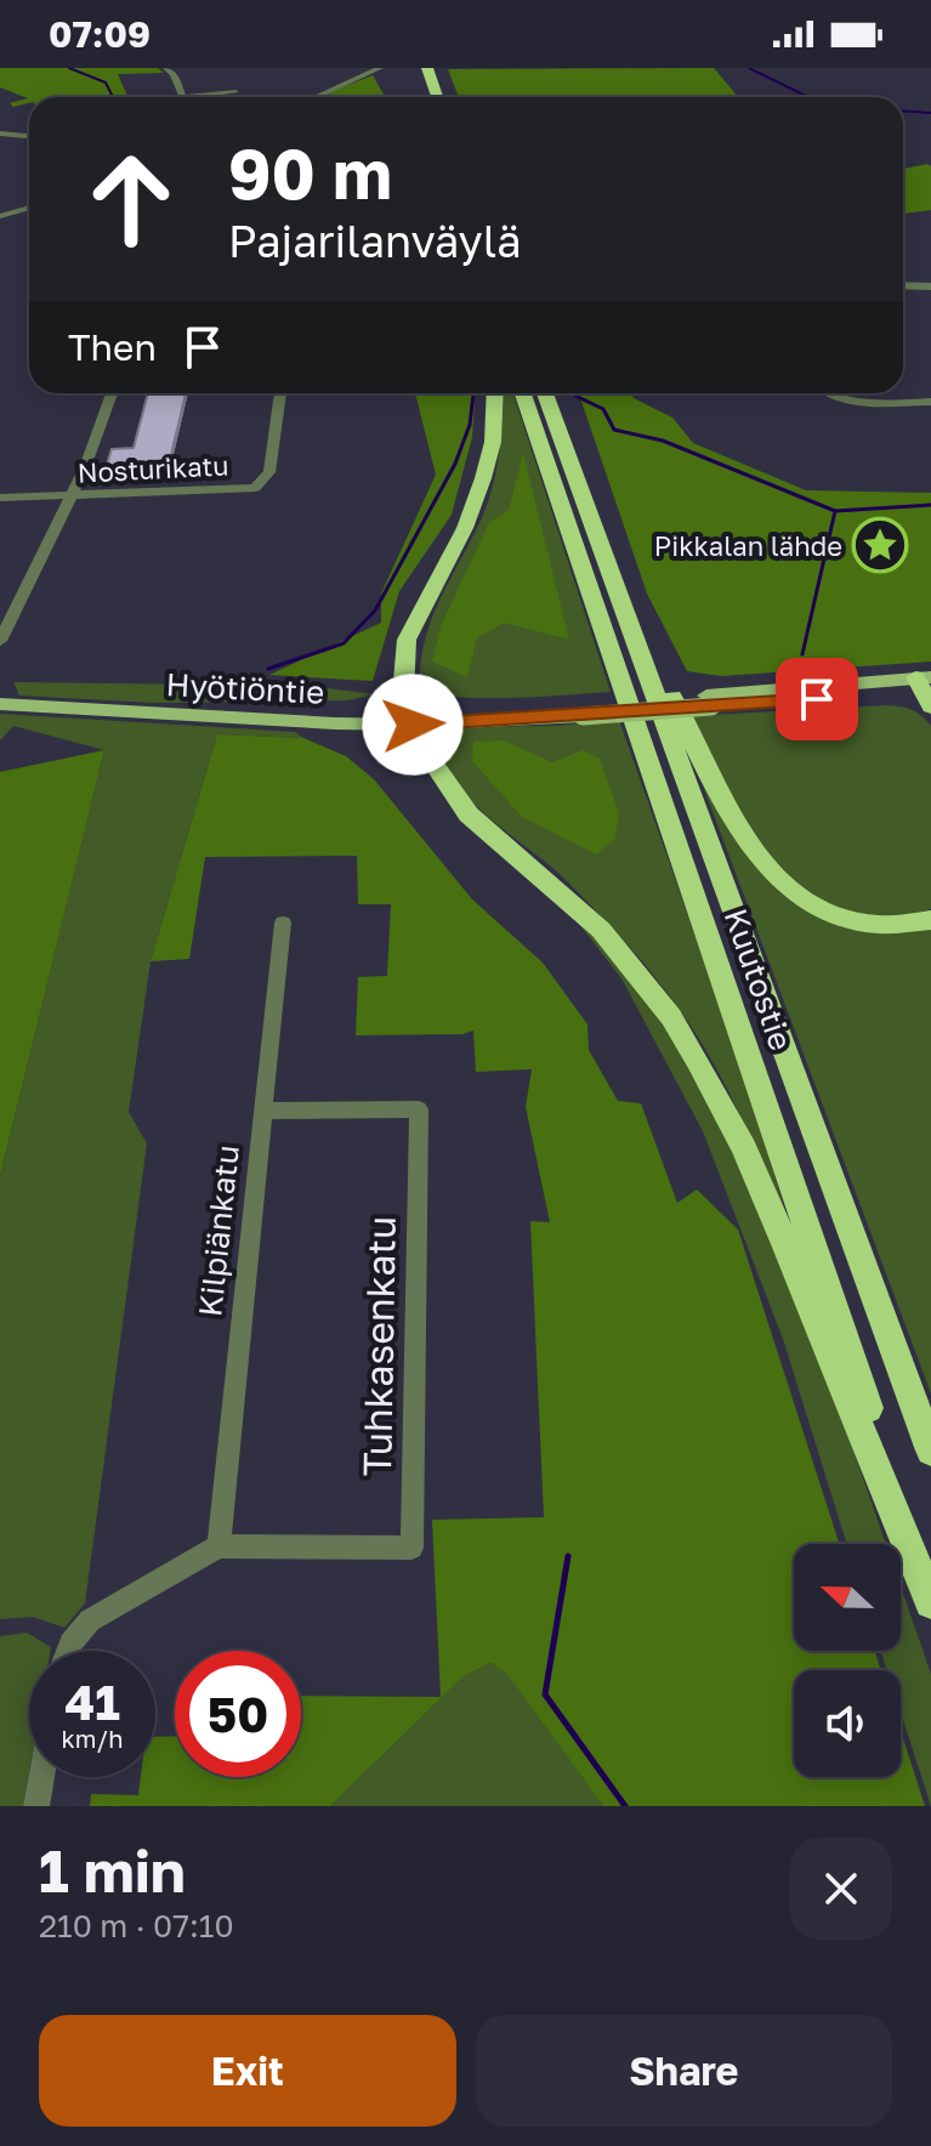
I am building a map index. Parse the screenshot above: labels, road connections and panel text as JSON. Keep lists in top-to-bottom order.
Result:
{
  "streets": {
    "highway": ["Kuutostie"],
    "main road": ["Hyötiöntie"],
    "street": ["Nosturikatu", "Kilpiänkatu", "Tuhkasenkatu"]
  },
  "crossings": [
    ["Kilpiänkatu", "Tuhkasenkatu"]
  ],
  "places": {
    "place": ["Pikkalan lähde"]
  },
  "north": "left",
  "page": {
    "status": "07:09",
    "turn": ["90 m", "Pajarilanväylä"],
    "then": "Then",
    "speed": "41 km/h",
    "limit": "50",
    "heading": ["1 min", "210 m · 07:10"],
    "buttons": ["Exit", "Share"]
  }
}
